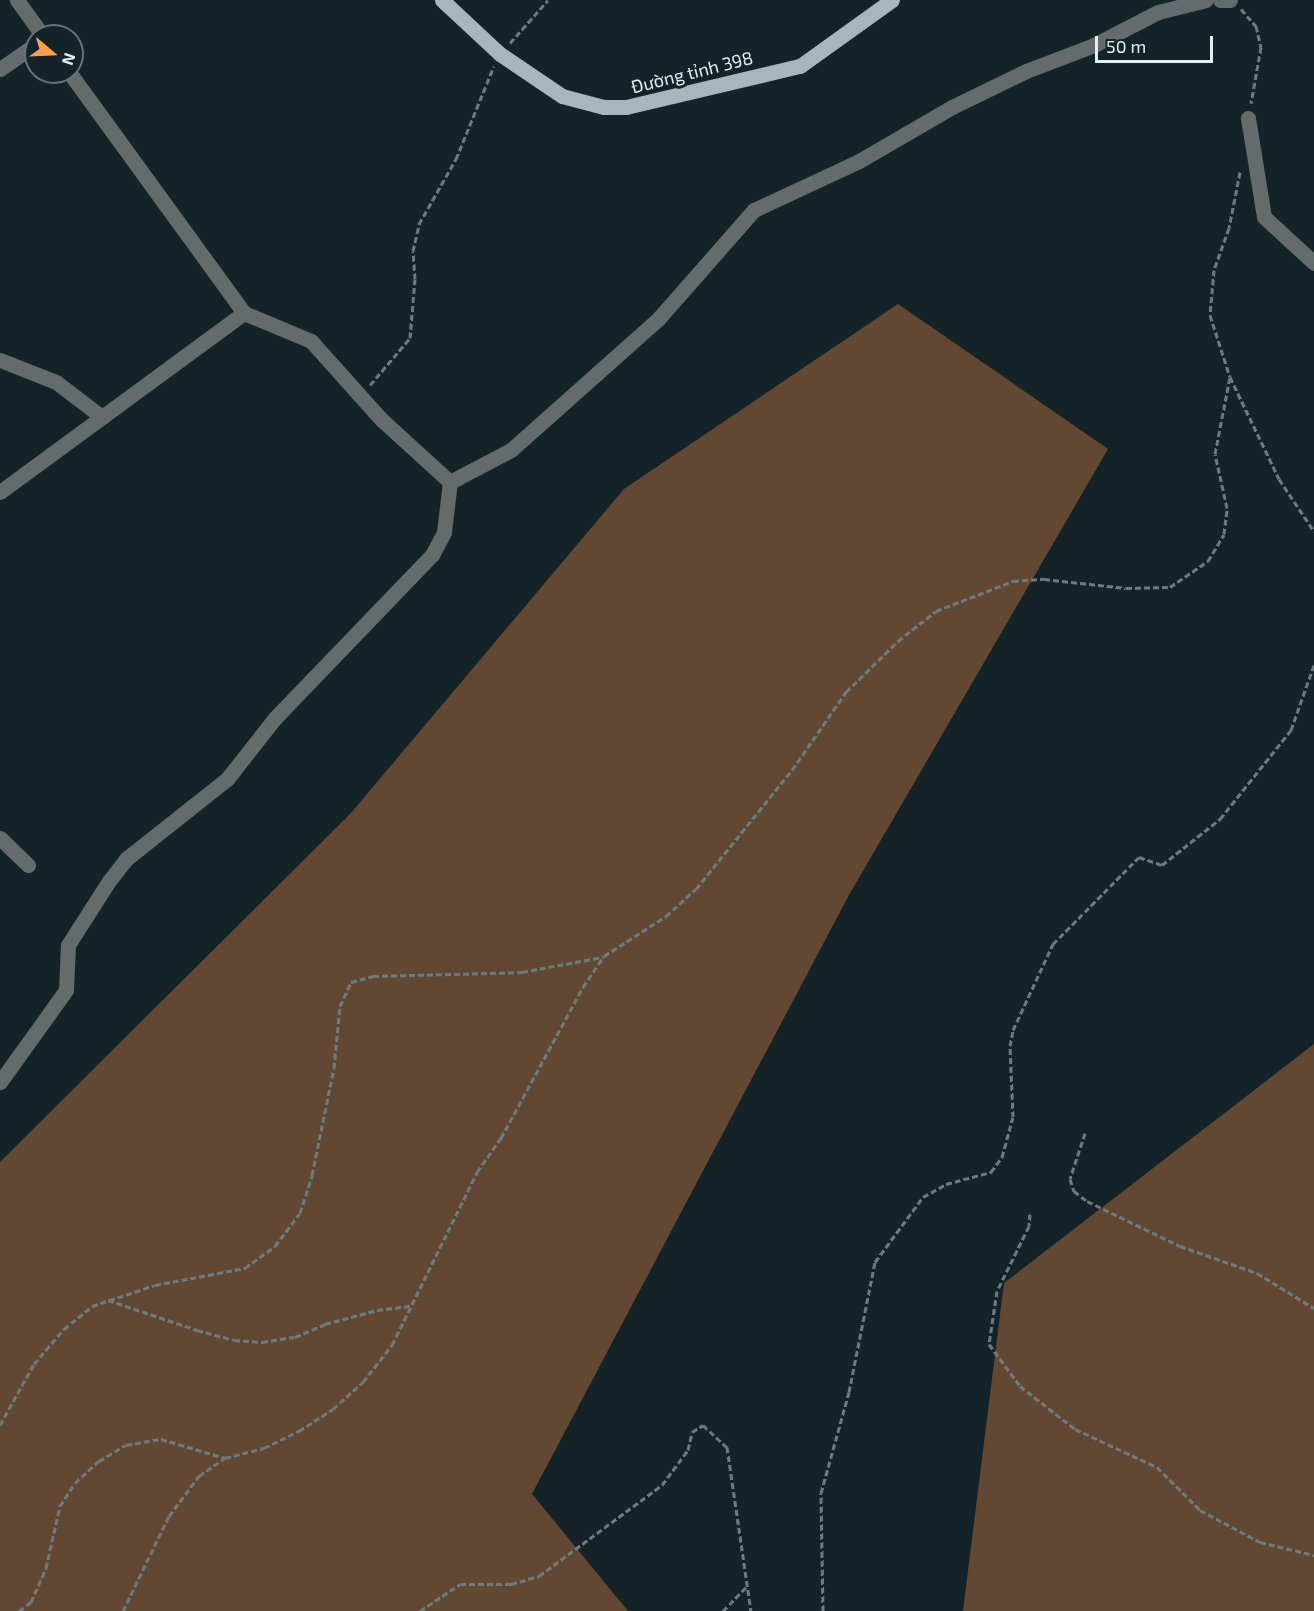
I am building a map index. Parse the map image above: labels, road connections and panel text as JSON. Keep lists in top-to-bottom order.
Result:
{
  "streets": {
    "main road": ["Đường tỉnh 398"]
  },
  "scale_bar": "50 m",
  "north": "right"
}
